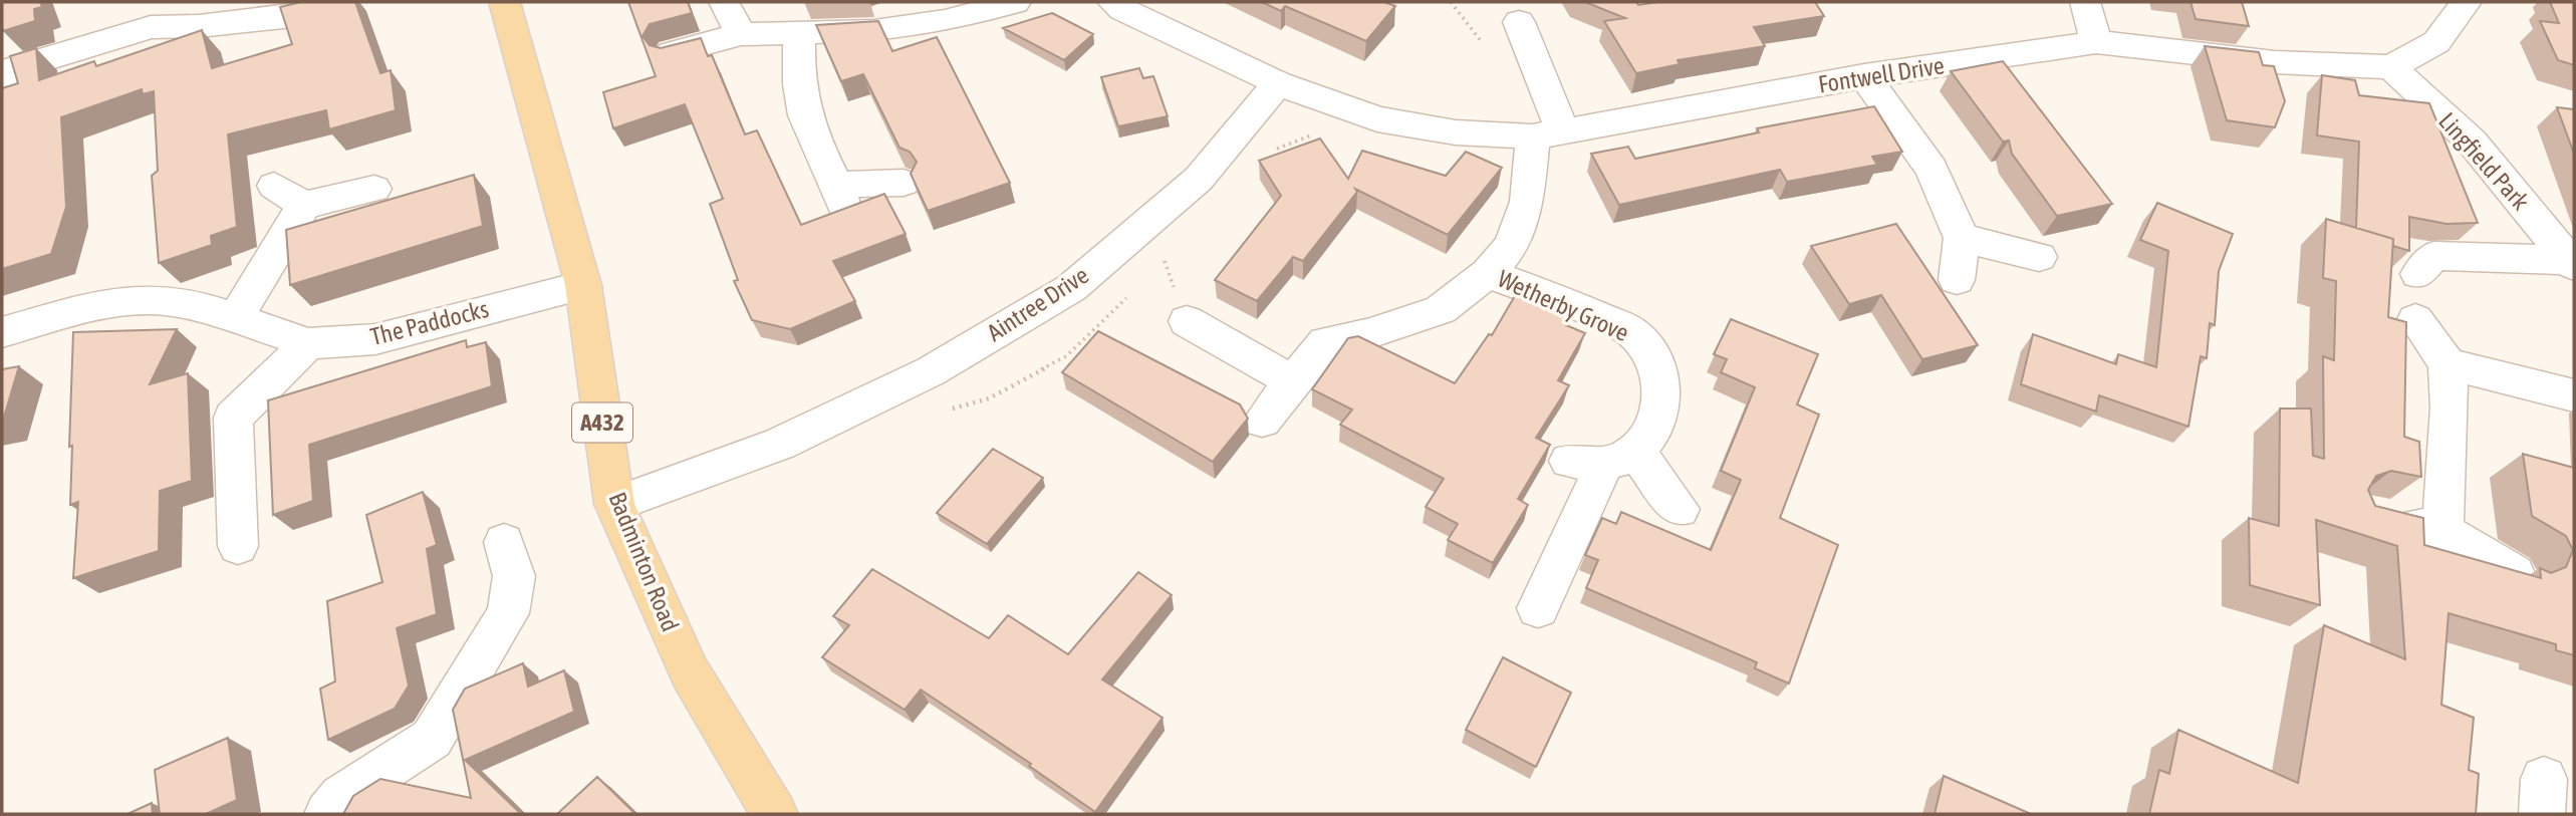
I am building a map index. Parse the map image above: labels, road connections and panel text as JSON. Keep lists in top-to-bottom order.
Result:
{
  "streets": {
    "main road": ["A432", "Badminton Road"],
    "street": [
      "Fontwell Drive",
      "Lingfield Park",
      "Aintree Drive",
      "Wetherby Grove",
      "The Paddocks"
    ]
  },
  "crossings": [
    ["Fontwell Drive", "Lingfield Park"],
    ["Fontwell Drive", "Aintree Drive"],
    ["Aintree Drive", "Badminton Road"],
    ["The Paddocks", "Badminton Road"]
  ]
}
